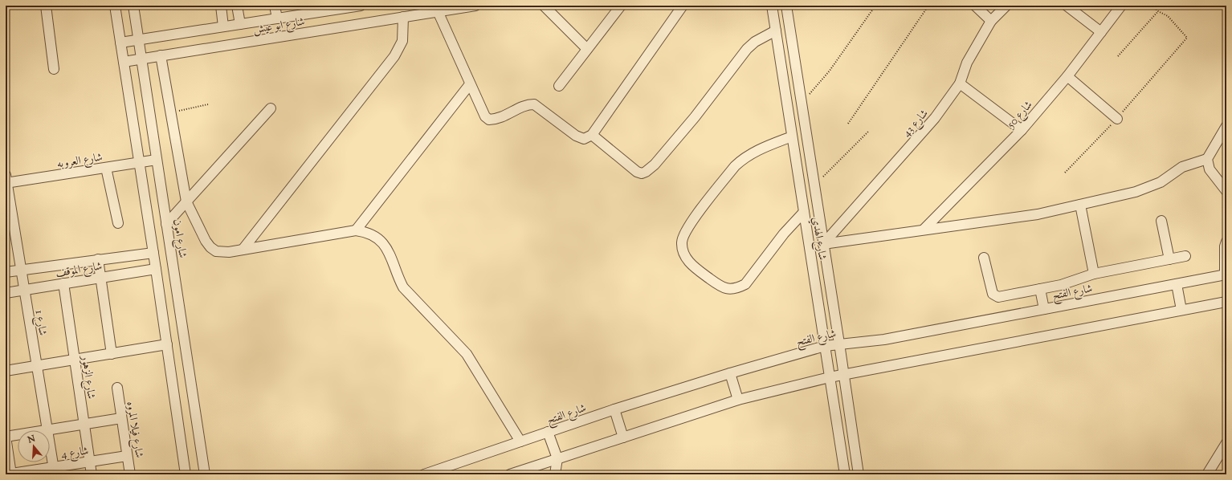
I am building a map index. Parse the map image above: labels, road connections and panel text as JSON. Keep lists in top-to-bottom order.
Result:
{
  "streets": {
    "street": [
      "شارع ابو عيش",
      "شارع 50",
      "شارع 43",
      "شارع العروبه",
      "شارع امون",
      "شارع الهدي",
      "شارع الموقف",
      "شارع الفتح",
      "شارع 1",
      "شارع الزهور",
      "شارع فيلا المروه",
      "شارع 4"
    ]
  },
  "crossings": [
    ["شارع ابو عيش", "شارع امون"],
    ["شارع 43", "شارع الهدي"],
    ["شارع العروبه", "شارع امون"],
    ["شارع العروبه", "شارع 1"],
    ["شارع الهدي", "شارع الفتح"],
    ["شارع الموقف", "شارع 1"],
    ["شارع الموقف", "شارع الزهور"],
    ["شارع 1", "شارع 4"],
    ["شارع الزهور", "شارع 4"],
    ["شارع فيلا المروه", "شارع 4"]
  ],
  "north": "top"
}
